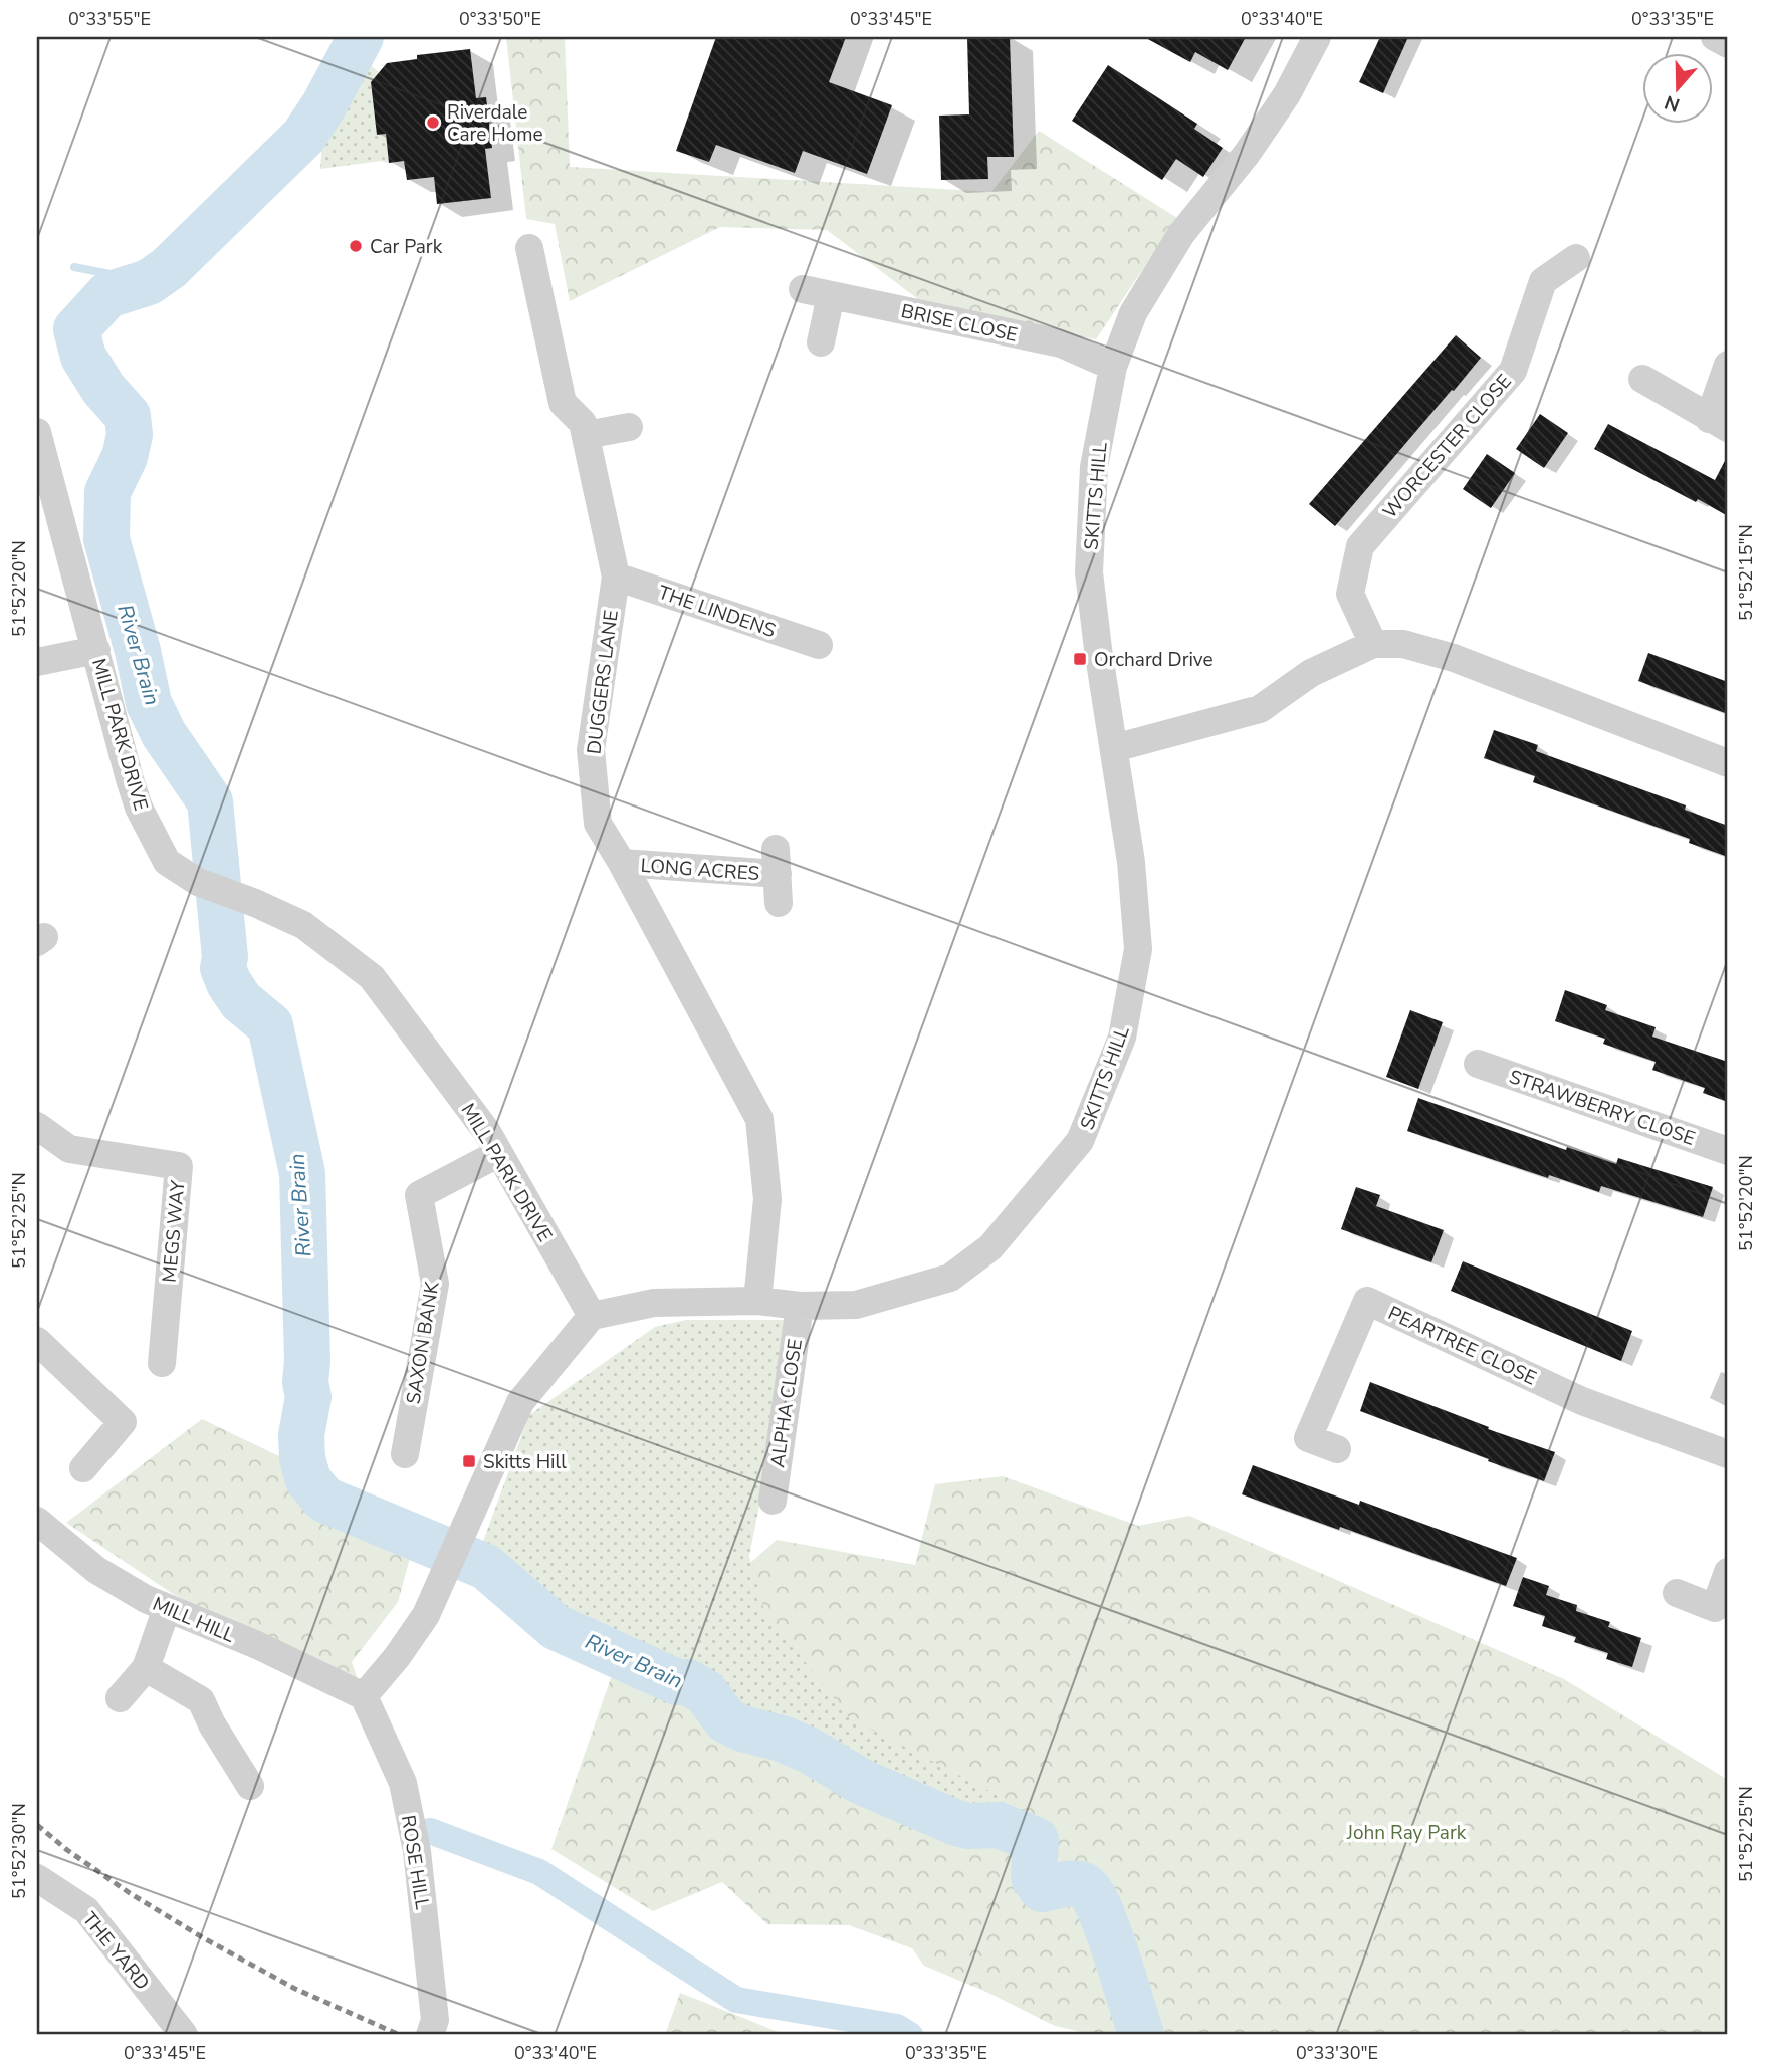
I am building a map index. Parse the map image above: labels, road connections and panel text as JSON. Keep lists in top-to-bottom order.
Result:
{
  "streets": {
    "street": [
      "BRISE CLOSE",
      "WORCESTER CLOSE",
      "SKITTS HILL",
      "THE LINDENS",
      "DUGGERS LANE",
      "MILL PARK DRIVE",
      "LONG ACRES",
      "STRAWBERRY CLOSE",
      "MEGS WAY",
      "SAXON BANK",
      "PEARTREE CLOSE",
      "ALPHA CLOSE",
      "MILL HILL",
      "ROSE HILL",
      "THE YARD"
    ]
  },
  "crossings": [
    ["BRISE CLOSE", "SKITTS HILL"],
    ["SKITTS HILL", "DUGGERS LANE"],
    ["SKITTS HILL", "MILL PARK DRIVE"],
    ["SKITTS HILL", "ALPHA CLOSE"],
    ["THE LINDENS", "DUGGERS LANE"],
    ["DUGGERS LANE", "LONG ACRES"],
    ["MILL PARK DRIVE", "SAXON BANK"],
    ["MILL HILL", "ROSE HILL"]
  ],
  "water": ["River Brain"],
  "parks": ["John Ray Park"],
  "places": {
    "other": ["Riverdale Care Home", "Car Park"],
    "transit": ["Orchard Drive", "Skitts Hill"]
  },
  "north": "bottom",
  "coordinates": [
    "0°33'55\"E",
    "0°33'50\"E",
    "0°33'45\"E",
    "0°33'40\"E",
    "0°33'35\"E",
    "51°52'15\"N",
    "51°52'20\"N",
    "51°52'25\"N",
    "51°52'30\"N",
    "0°33'30\"E"
  ]
}
